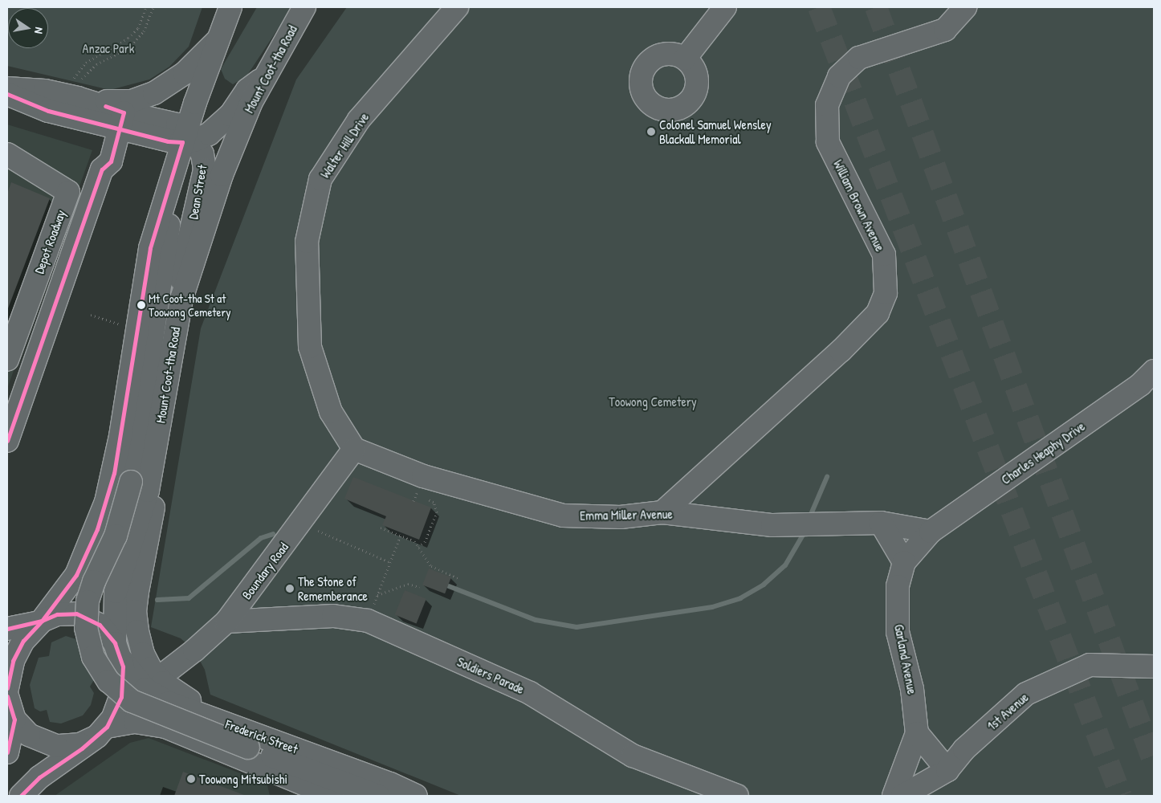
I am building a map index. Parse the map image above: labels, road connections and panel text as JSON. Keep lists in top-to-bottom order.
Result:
{
  "streets": {
    "main road": [
      "Mount Coot-tha Road",
      "Walter Hill Drive",
      "Dean Street",
      "William Brown Avenue",
      "Depot Roadway",
      "Charles Heaphy Drive",
      "Emma Miller Avenue",
      "Boundary Road",
      "Garland Avenue",
      "Soldiers Parade",
      "1st Avenue",
      "Frederick Street"
    ]
  },
  "crossings": [
    ["Mount Coot-tha Road", "Dean Street"],
    ["Mount Coot-tha Road", "Frederick Street"],
    ["Walter Hill Drive", "Emma Miller Avenue"],
    ["Walter Hill Drive", "Boundary Road"],
    ["William Brown Avenue", "Emma Miller Avenue"],
    ["Charles Heaphy Drive", "Emma Miller Avenue"],
    ["Charles Heaphy Drive", "Garland Avenue"],
    ["Emma Miller Avenue", "Boundary Road"],
    ["Boundary Road", "Soldiers Parade"]
  ],
  "parks": ["Anzac Park", "Toowong Cemetery"],
  "places": [
    "Colonel Samuel Wensley Blackall Memorial",
    "Mt Coot-tha St at Toowong Cemetery",
    "The Stone of Rememberance",
    "Toowong Mitsubishi"
  ],
  "north": "right"
}
